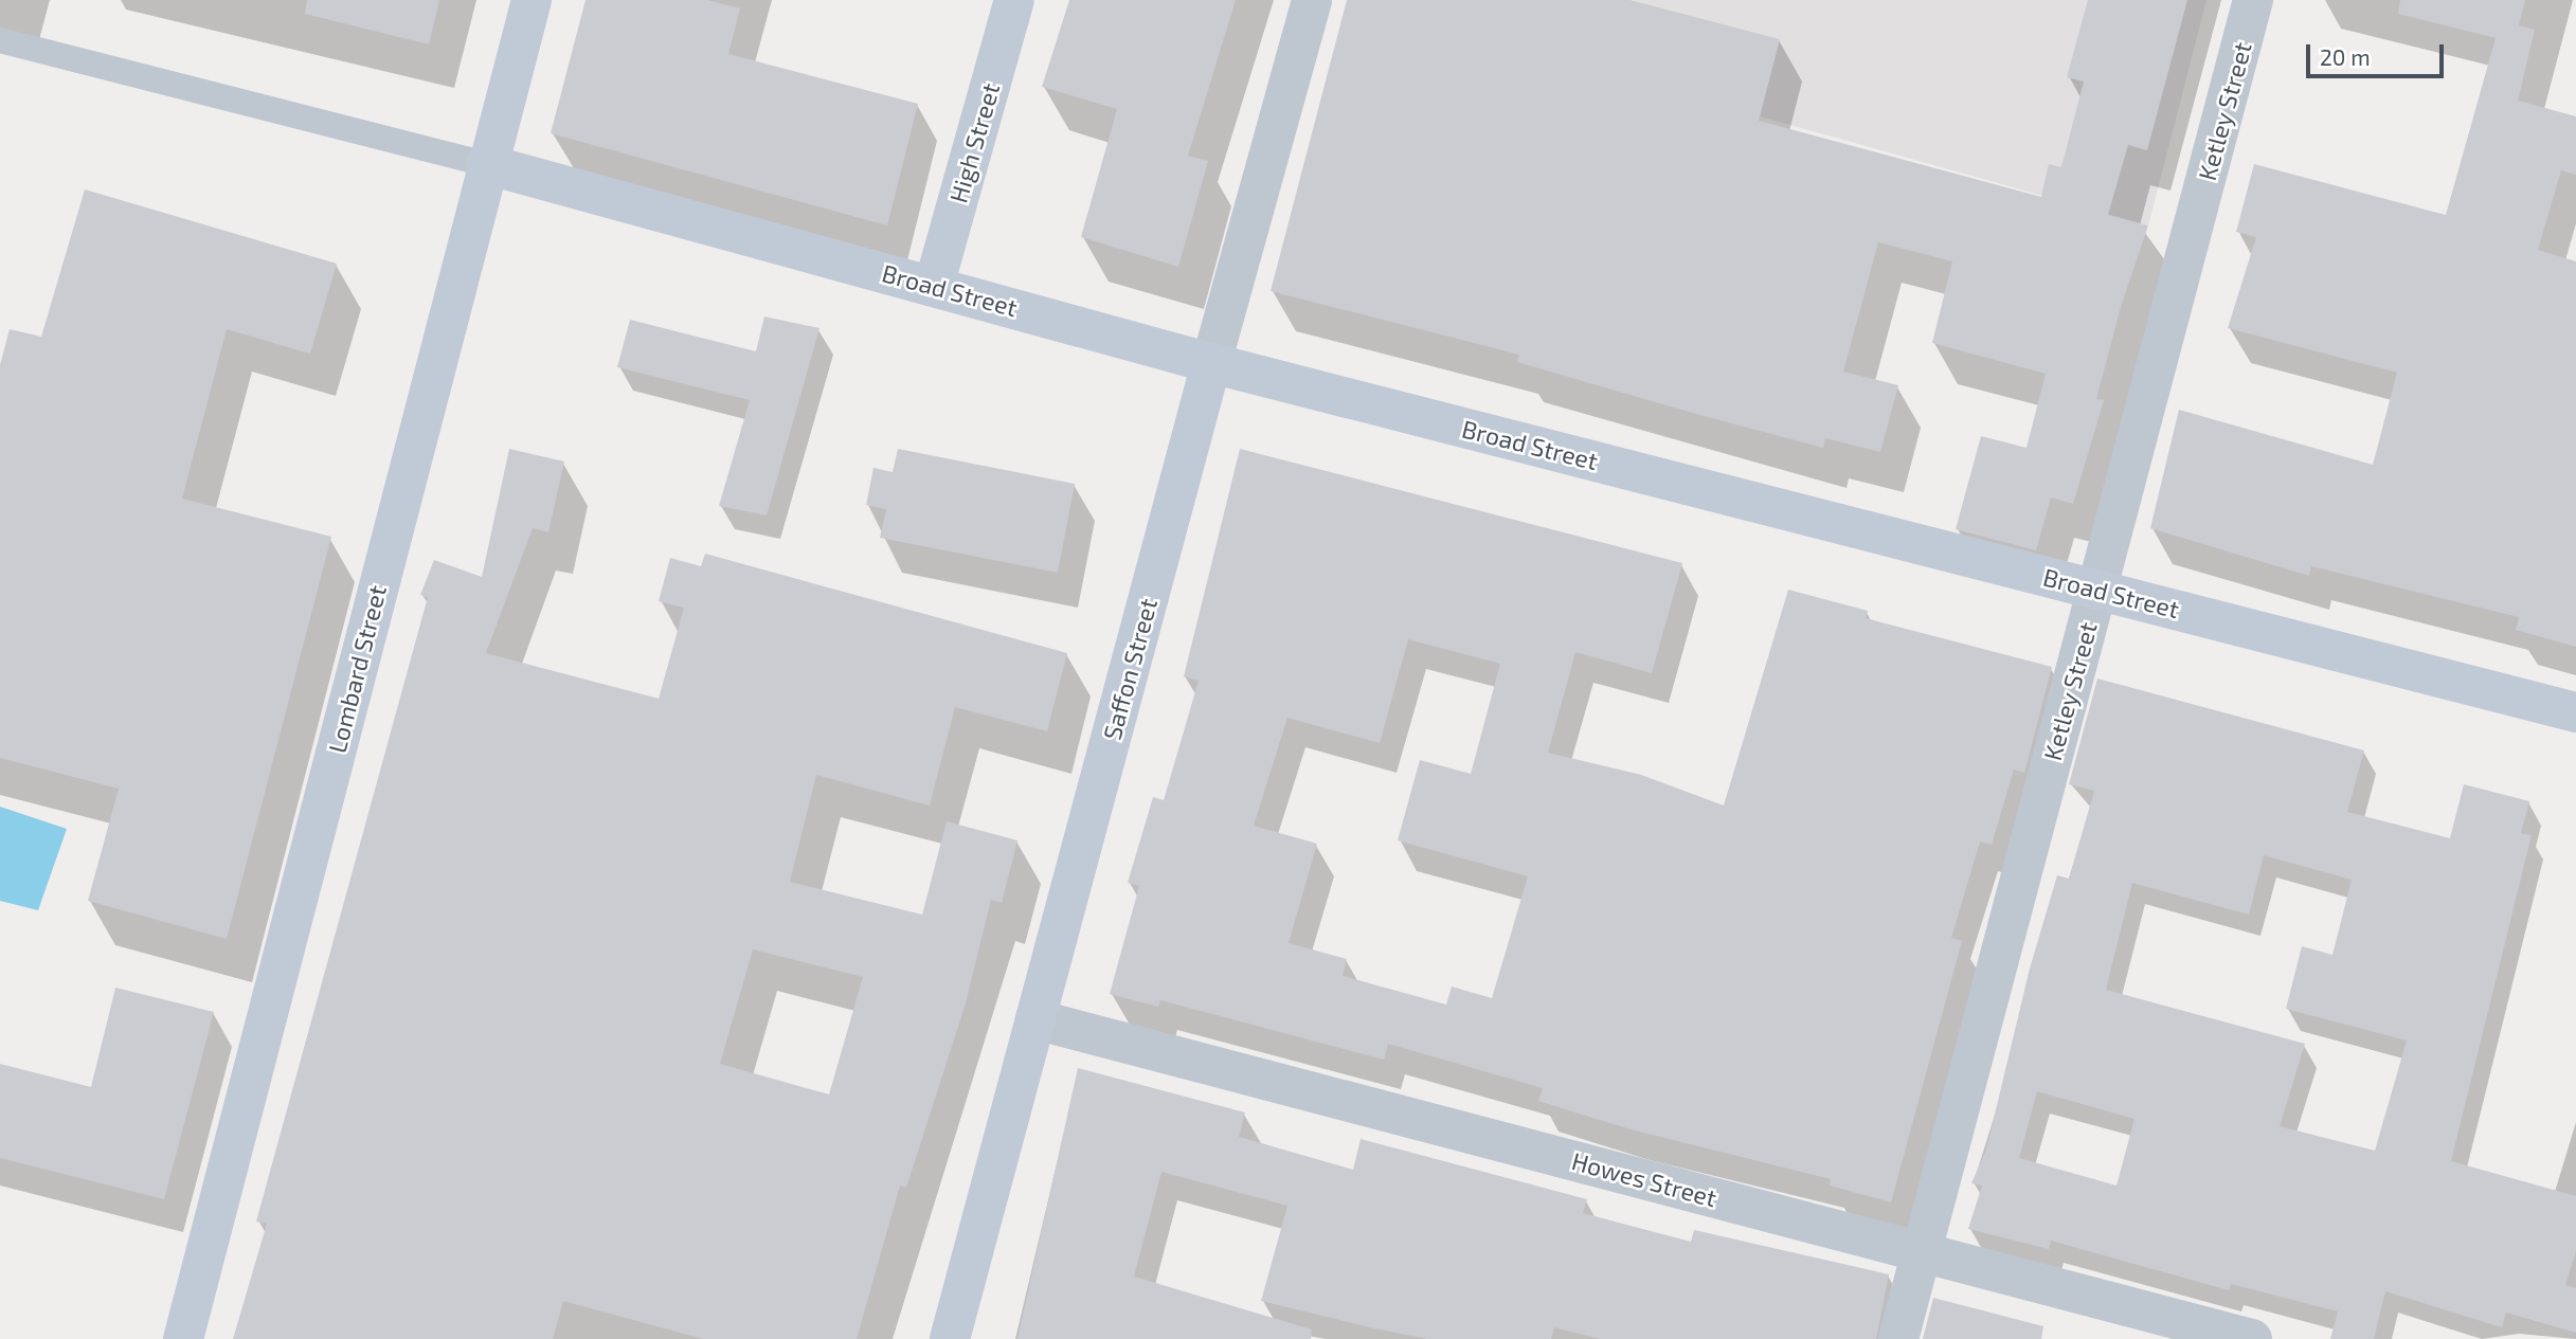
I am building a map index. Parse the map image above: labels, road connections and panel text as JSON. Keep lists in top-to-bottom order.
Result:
{
  "streets": {
    "main road": [
      "High Street",
      "Broad Street",
      "Lombard Street",
      "Saffon Street"
    ],
    "street": ["Ketley Street", "Howes Street"]
  },
  "crossings": [
    ["Ketley Street", "Broad Street"],
    ["Ketley Street", "Howes Street"],
    ["High Street", "Broad Street"],
    ["Broad Street", "Lombard Street"],
    ["Broad Street", "Saffon Street"],
    ["Saffon Street", "Howes Street"]
  ],
  "scale_bar": "20 m"
}
